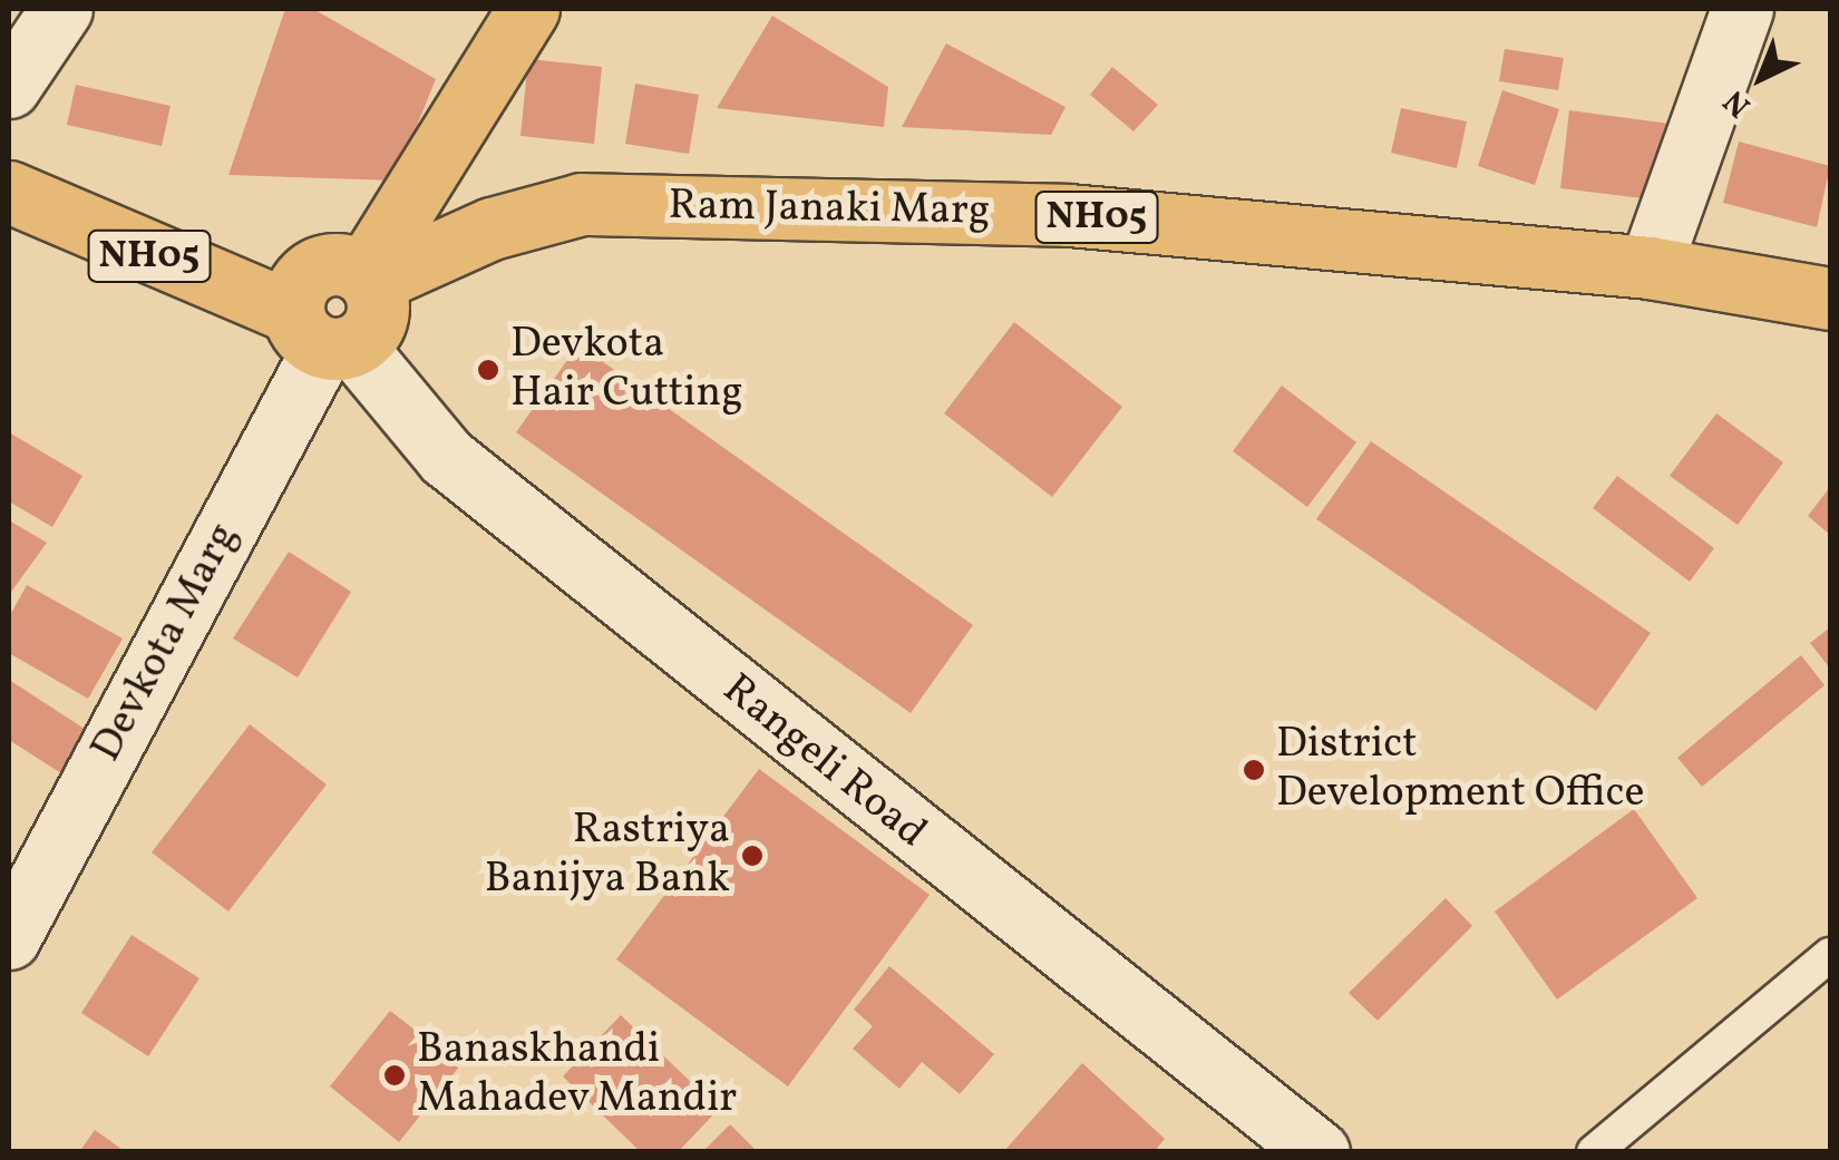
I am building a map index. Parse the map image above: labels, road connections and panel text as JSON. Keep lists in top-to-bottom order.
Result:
{
  "streets": {
    "main road": [
      "Ram Janaki Marg",
      "NH05",
      "Devkota Marg",
      "Rangeli Road"
    ]
  },
  "crossings": [
    ["NH05", "Devkota Marg"],
    ["NH05", "Rangeli Road"],
    ["Devkota Marg", "Rangeli Road"]
  ],
  "places": [
    "Devkota Hair Cutting",
    "District Development Office",
    "Rastriya Banijya Bank",
    "Banaskhandi Mahadev Mandir"
  ],
  "north": "bottom left"
}
